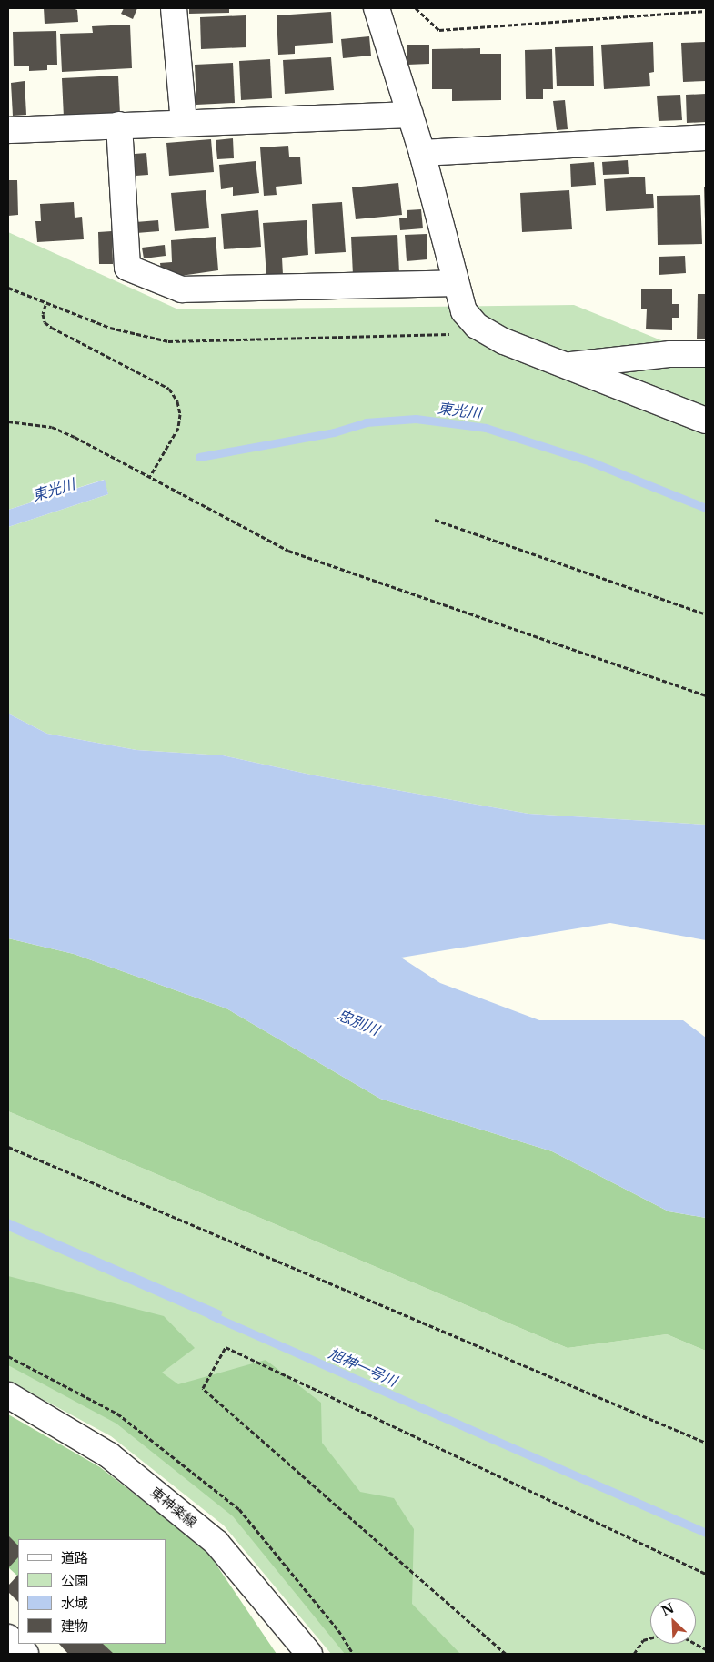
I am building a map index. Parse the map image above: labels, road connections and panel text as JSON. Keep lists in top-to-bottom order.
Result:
{
  "streets": {
    "street": ["東神楽線"]
  },
  "water": ["東光川", "忠別川", "旭神一号川"],
  "legend": [
    "道路",
    "公園",
    "水域",
    "建物"
  ],
  "north": "top left"
}
